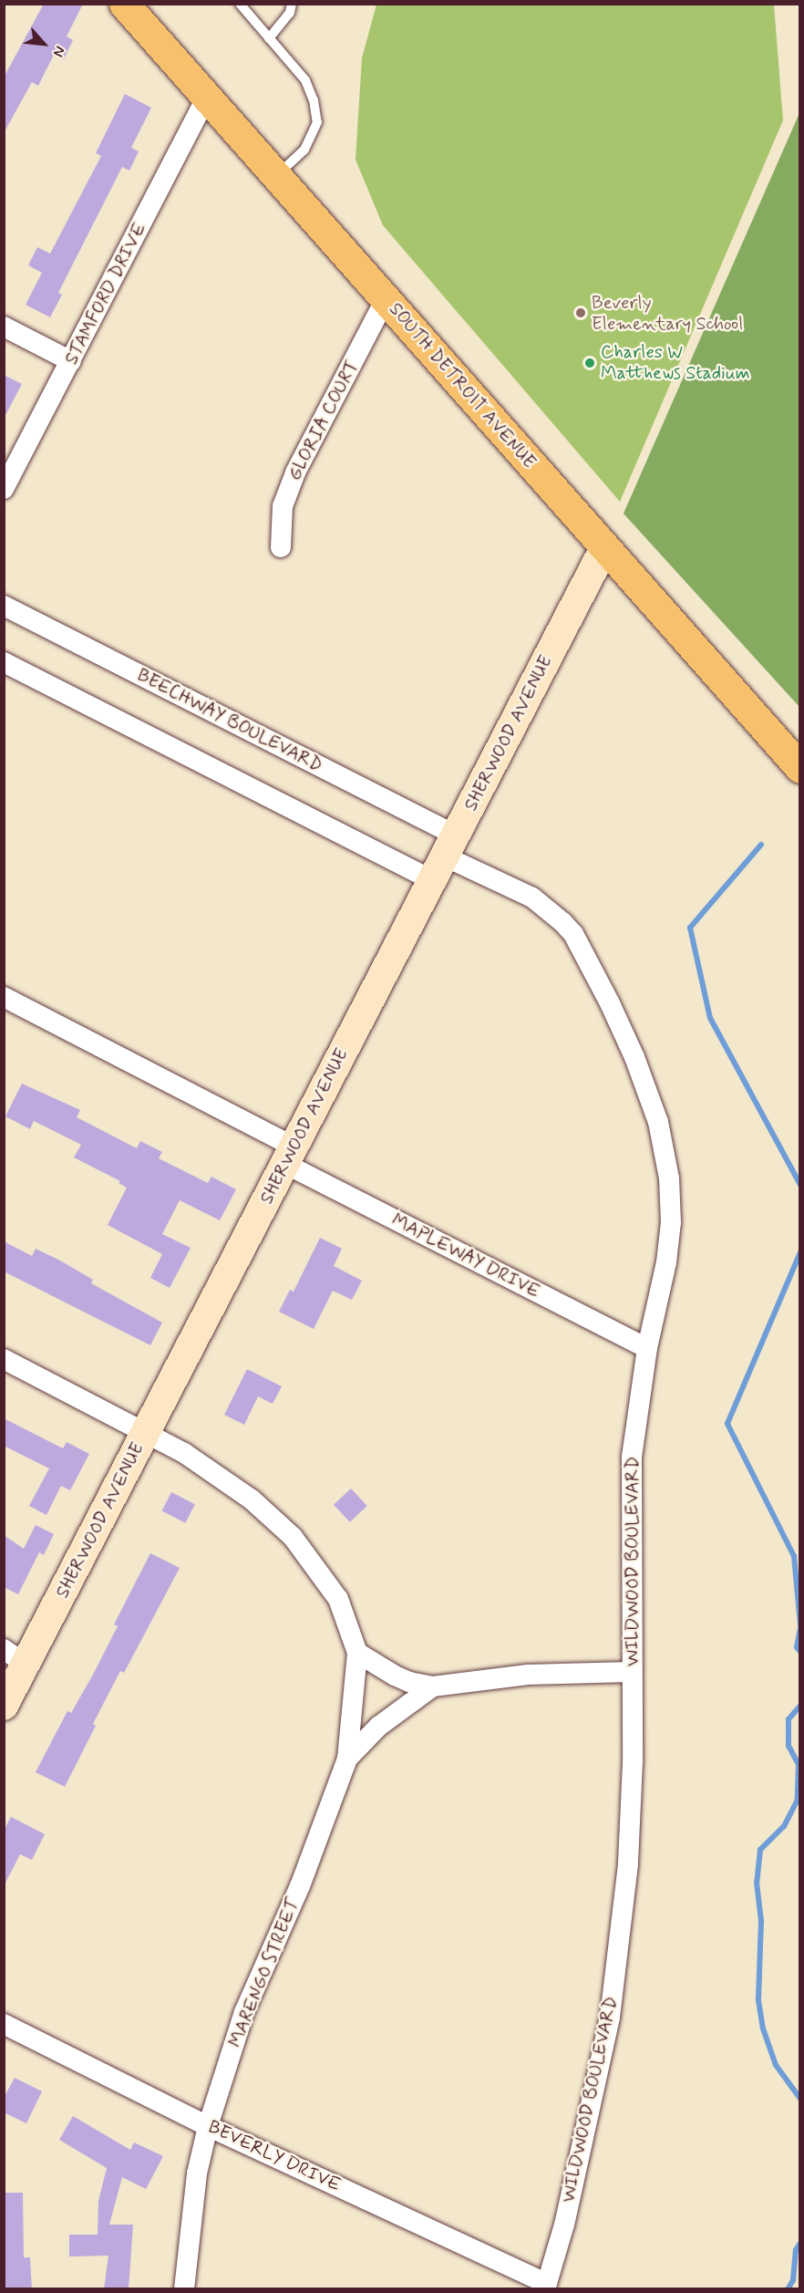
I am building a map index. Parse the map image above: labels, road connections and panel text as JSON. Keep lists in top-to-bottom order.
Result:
{
  "streets": {
    "main road": ["SOUTH DETROIT AVENUE"],
    "street": [
      "STAMFORD DRIVE",
      "GLORIA COURT",
      "BEECHWAY BOULEVARD",
      "SHERWOOD AVENUE",
      "MAPLEWAY DRIVE",
      "WILDWOOD BOULEVARD",
      "MARENGO STREET",
      "BEVERLY DRIVE"
    ]
  },
  "crossings": [
    ["STAMFORD DRIVE", "SOUTH DETROIT AVENUE"],
    ["SOUTH DETROIT AVENUE", "GLORIA COURT"],
    ["SOUTH DETROIT AVENUE", "SHERWOOD AVENUE"],
    ["BEECHWAY BOULEVARD", "SHERWOOD AVENUE"],
    ["BEECHWAY BOULEVARD", "WILDWOOD BOULEVARD"],
    ["SHERWOOD AVENUE", "MAPLEWAY DRIVE"],
    ["SHERWOOD AVENUE", "WILDWOOD BOULEVARD"],
    ["MAPLEWAY DRIVE", "WILDWOOD BOULEVARD"],
    ["WILDWOOD BOULEVARD", "BEVERLY DRIVE"],
    ["MARENGO STREET", "BEVERLY DRIVE"]
  ],
  "places": ["Beverly Elementary School", "Charles W Matthews Stadium"],
  "north": "bottom right"
}
